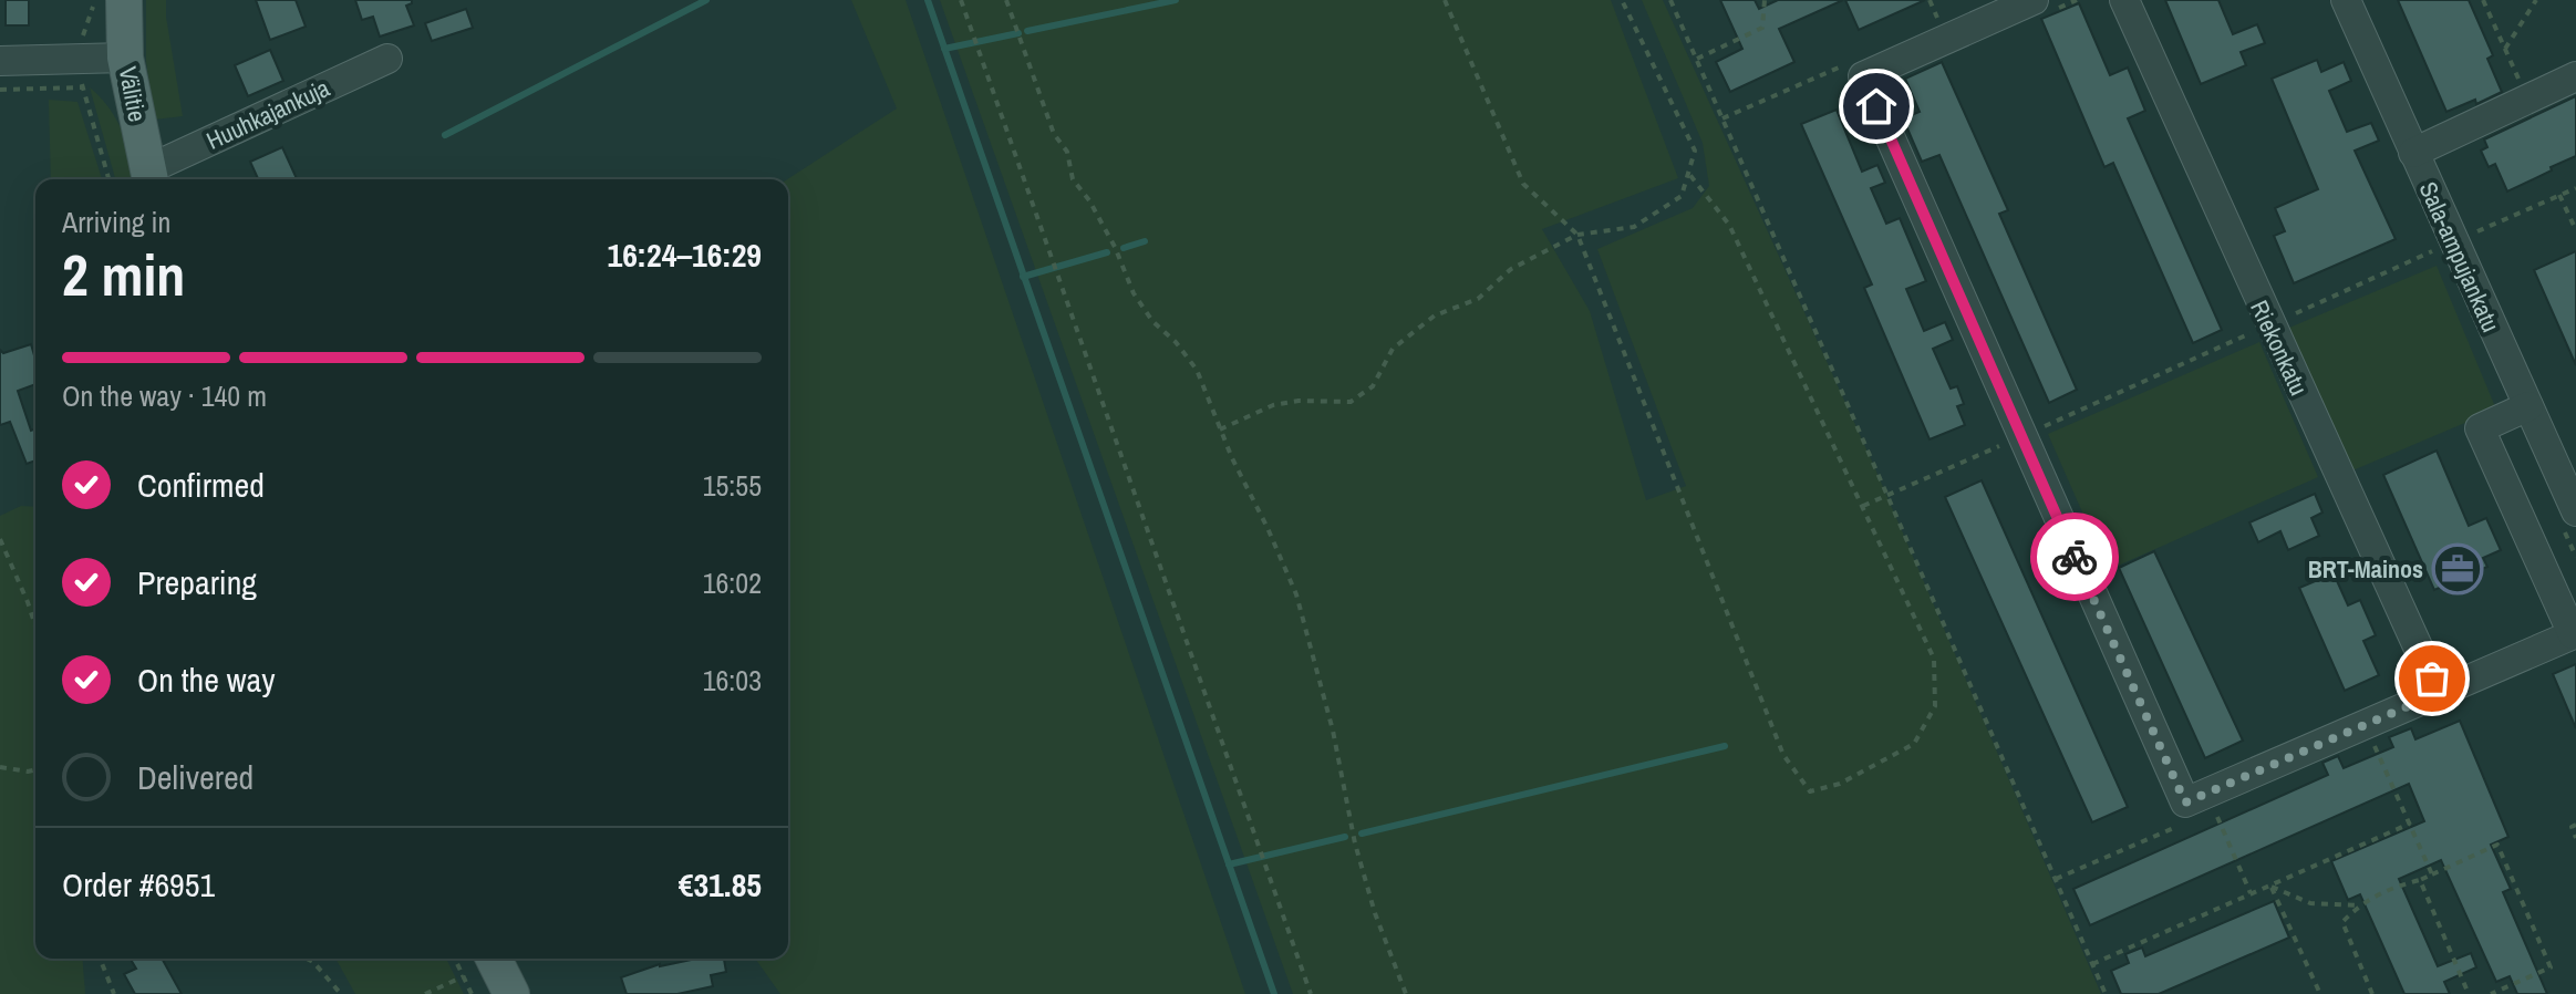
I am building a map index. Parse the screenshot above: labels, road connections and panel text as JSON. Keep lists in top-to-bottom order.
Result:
{
  "streets": {
    "main road": ["Välitie"],
    "street": ["Huuhkajankuja", "Sala-ampujankatu", "Riekonkatu"]
  },
  "crossings": [
    ["Välitie", "Huuhkajankuja"]
  ],
  "places": {
    "office": ["BRT-Mainos"]
  },
  "page": {
    "heading": ["2 min", "Arriving in", "16:24–16:29"],
    "panel": ["Order #6951", "€31.85"],
    "bar": "On the way · 140 m",
    "list": [
      ["Confirmed", "15:55"],
      ["Preparing", "16:02"],
      ["On the way", "16:03"],
      "Delivered"
    ]
  }
}
